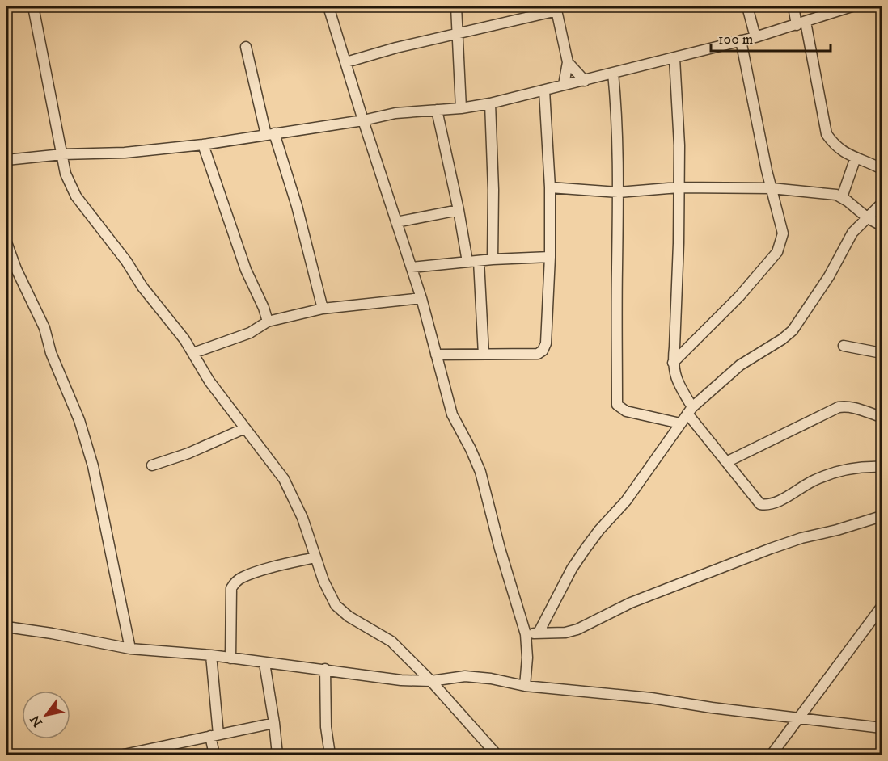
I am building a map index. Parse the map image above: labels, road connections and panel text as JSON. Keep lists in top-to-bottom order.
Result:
{
  "scale_bar": "100 m",
  "north": "bottom left"
}
